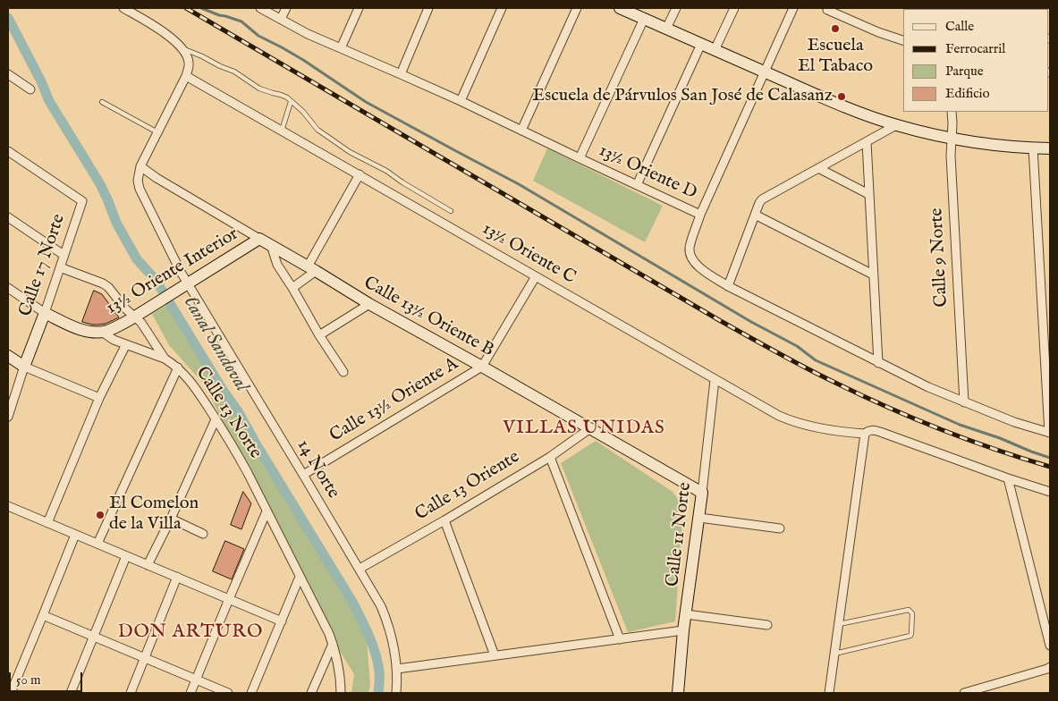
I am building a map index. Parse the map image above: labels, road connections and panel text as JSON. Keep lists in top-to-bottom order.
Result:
{
  "streets": {
    "street": [
      "13½ Oriente D",
      "13½ Oriente C",
      "Calle 9 Norte",
      "Calle 17 Norte",
      "13½ Oriente Interior",
      "Calle 13½ Oriente B",
      "Calle 13½ Oriente A",
      "Calle 13 Norte",
      "14 Norte",
      "Calle 13 Oriente",
      "Calle 11 Norte"
    ]
  },
  "crossings": [
    ["13½ Oriente D", "Calle 9 Norte"],
    ["13½ Oriente C", "Calle 13½ Oriente A"],
    ["13½ Oriente C", "Calle 11 Norte"],
    ["Calle 17 Norte", "Calle 13 Norte"],
    ["13½ Oriente Interior", "Calle 13½ Oriente B"],
    ["13½ Oriente Interior", "Calle 13 Norte"],
    ["13½ Oriente Interior", "14 Norte"],
    ["Calle 13½ Oriente B", "Calle 13½ Oriente A"],
    ["Calle 13½ Oriente B", "14 Norte"],
    ["Calle 13½ Oriente B", "Calle 13 Oriente"],
    ["Calle 13½ Oriente B", "Calle 11 Norte"],
    ["Calle 13½ Oriente A", "14 Norte"],
    ["14 Norte", "Calle 13 Oriente"]
  ],
  "districts": ["VILLAS UNIDAS", "DON ARTURO"],
  "water": ["Canal Sandoval"],
  "places": ["Escuela El Tabaco", "Escuela de Párvulos San José de Calasanz", "El Comelon de la Villa"],
  "legend": [
    "Calle",
    "Ferrocarril",
    "Parque",
    "Edificio"
  ],
  "scale_bar": "50 m"
}
